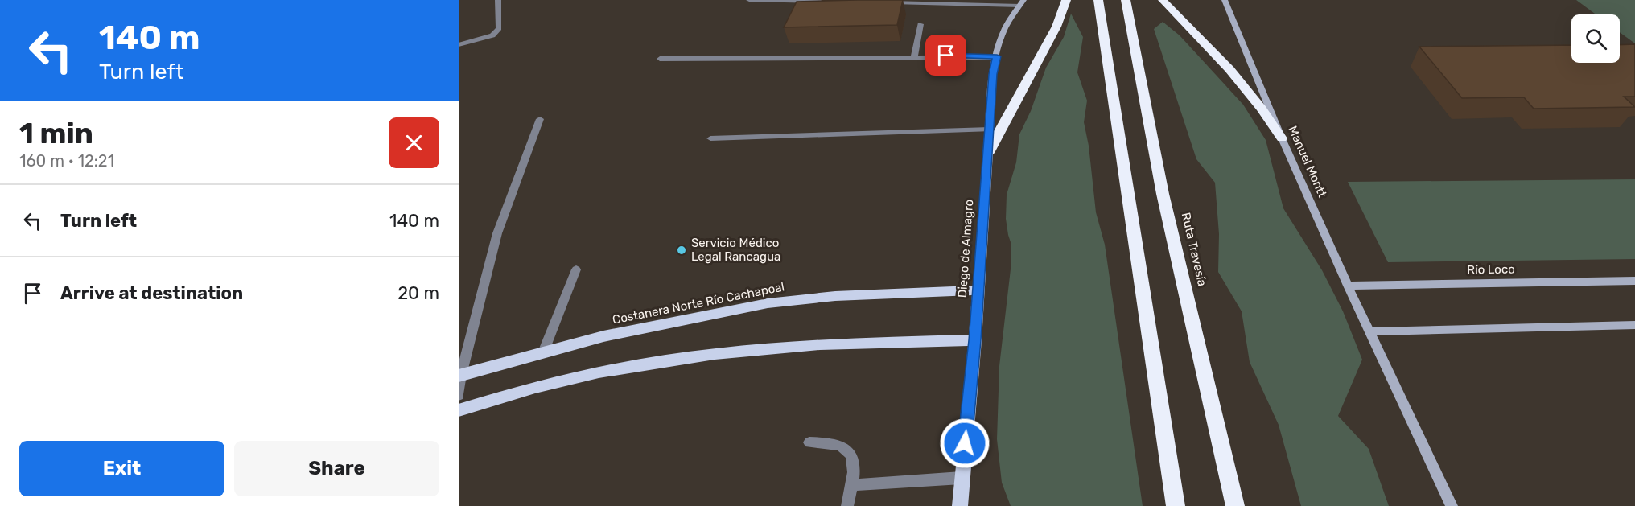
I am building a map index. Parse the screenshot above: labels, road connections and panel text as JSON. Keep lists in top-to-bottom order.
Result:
{
  "streets": {
    "highway": ["Ruta Travesía"],
    "main road": ["Diego de Almagro", "Costanera Norte Río Cachapoal"],
    "street": ["Manuel Montt", "Río Loco"]
  },
  "crossings": [
    ["Manuel Montt", "Río Loco"],
    ["Diego de Almagro", "Costanera Norte Río Cachapoal"]
  ],
  "places": ["Servicio Médico Legal Rancagua"],
  "page": {
    "turn": ["140 m", "Turn left"],
    "heading": ["1 min", "160 m · 12:21"],
    "list": [
      {
        "name": "Turn left",
        "value": "140 m"
      },
      {
        "name": "Arrive at destination",
        "value": "20 m"
      }
    ],
    "buttons": ["Exit", "Share"]
  }
}
